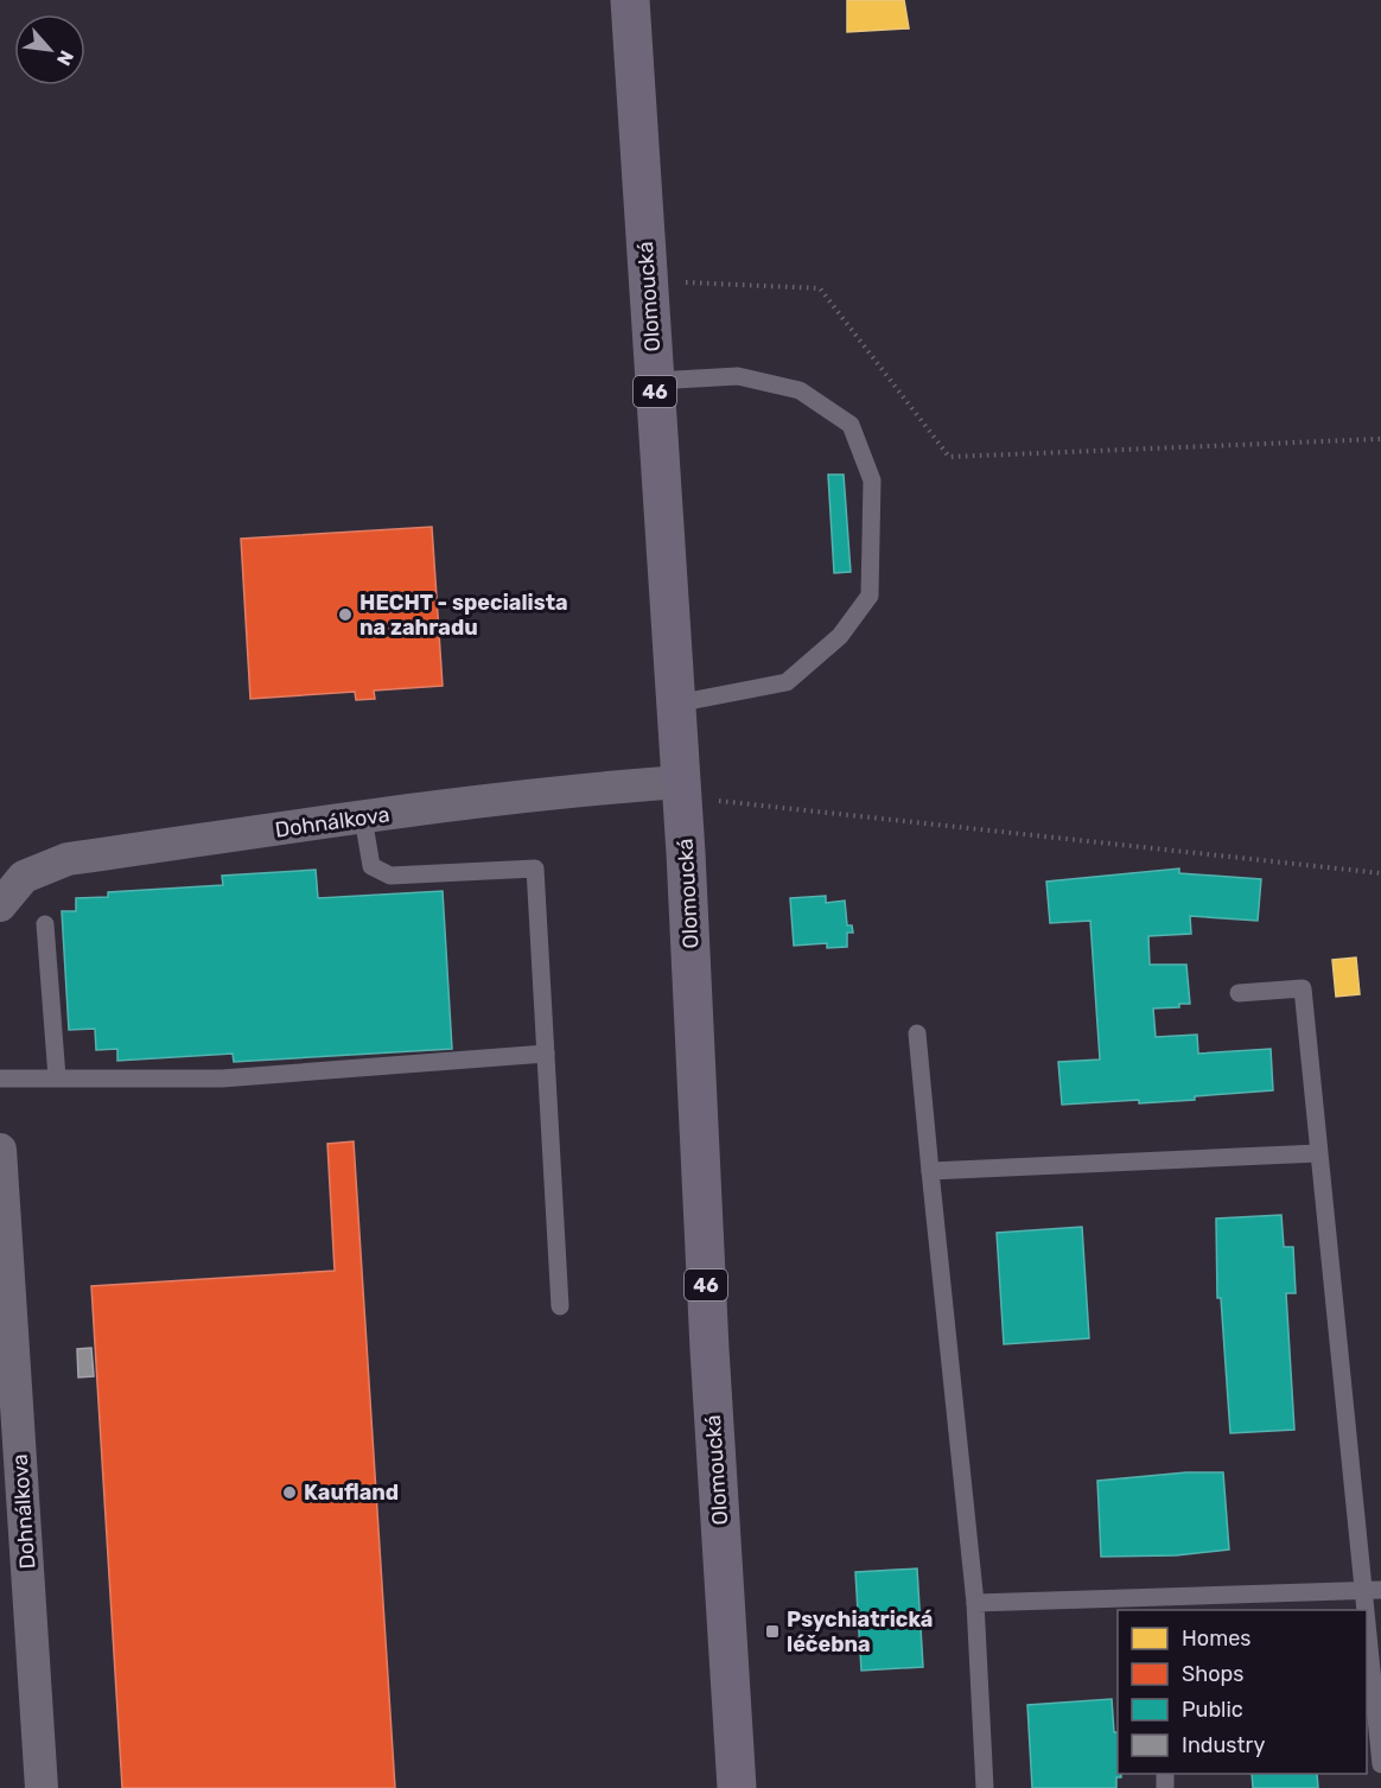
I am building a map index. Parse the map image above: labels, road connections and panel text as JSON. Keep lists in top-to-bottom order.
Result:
{
  "streets": {
    "main road": ["Olomoucká", "46"],
    "street": ["Dohnálkova"]
  },
  "crossings": [
    ["Olomoucká", "Dohnálkova"]
  ],
  "places": {
    "other": ["HECHT - specialista na zahradu", "Kaufland"],
    "transit": ["Psychiatrická léčebna"]
  },
  "legend": [
    "Homes",
    "Shops",
    "Public",
    "Industry"
  ],
  "north": "bottom right"
}
